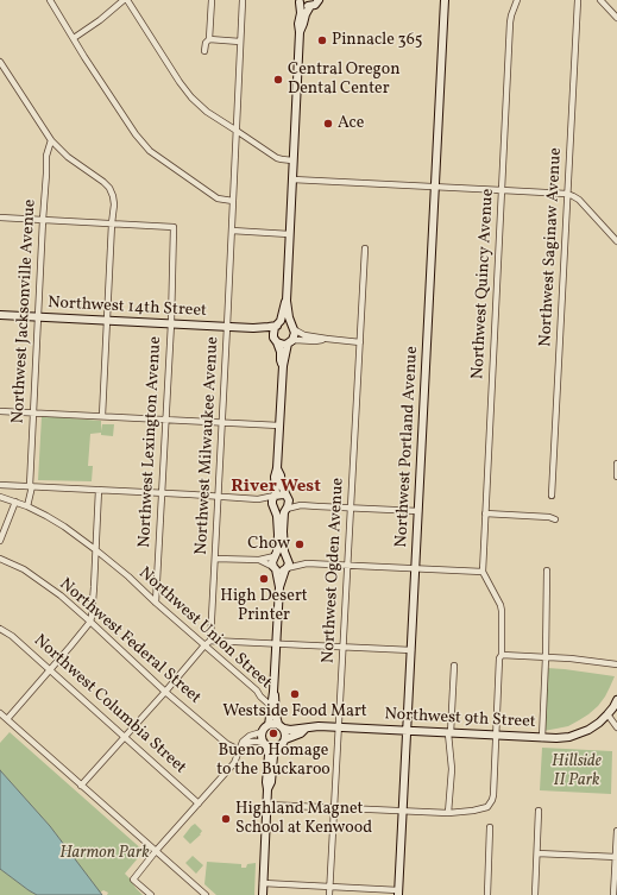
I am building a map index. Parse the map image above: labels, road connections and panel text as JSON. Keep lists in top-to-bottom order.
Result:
{
  "streets": {
    "street": [
      "Northwest Saginaw Avenue",
      "Northwest Quincy Avenue",
      "Northwest 14th Street",
      "Northwest Jacksonville Avenue",
      "Northwest Lexington Avenue",
      "Northwest Milwaukee Avenue",
      "Northwest Portland Avenue",
      "Northwest Ogden Avenue",
      "Northwest Union Street",
      "Northwest Federal Street",
      "Northwest Columbia Street",
      "Northwest 9th Street"
    ]
  },
  "crossings": [
    ["Northwest 14th Street", "Northwest Jacksonville Avenue"],
    ["Northwest 14th Street", "Northwest Lexington Avenue"],
    ["Northwest 14th Street", "Northwest Milwaukee Avenue"],
    ["Northwest Jacksonville Avenue", "Northwest Union Street"],
    ["Northwest Lexington Avenue", "Northwest Union Street"],
    ["Northwest Portland Avenue", "Northwest 9th Street"],
    ["Northwest Ogden Avenue", "Northwest 9th Street"]
  ],
  "districts": ["River West"],
  "parks": ["Hillside II Park", "Harmon Park"],
  "places": [
    "Pinnacle 365",
    "Central Oregon Dental Center",
    "Ace",
    "Chow",
    "High Desert Printer",
    "Westside Food Mart",
    "Bueno Homage to the Buckaroo",
    "Highland Magnet School at Kenwood"
  ]
}
